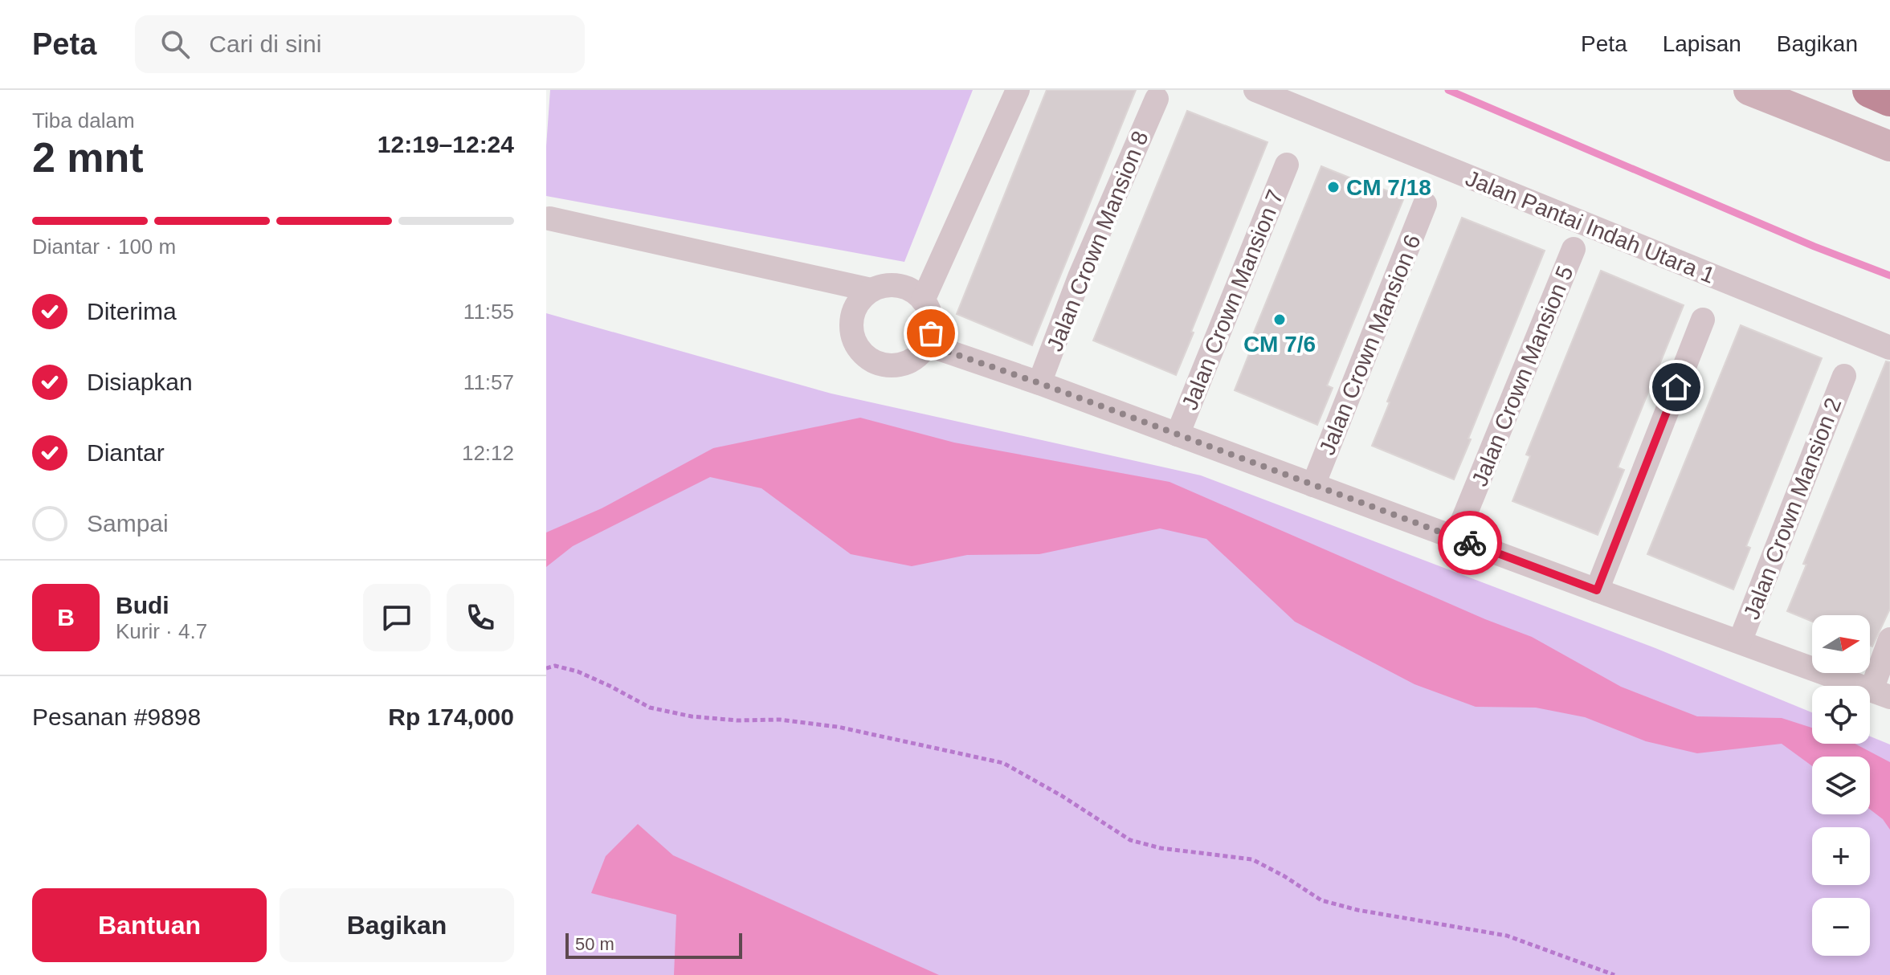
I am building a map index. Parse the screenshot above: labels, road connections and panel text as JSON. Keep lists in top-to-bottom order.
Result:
{
  "streets": {
    "street": [
      "Jalan Pantai Indah Utara 1",
      "Jalan Crown Mansion 8",
      "Jalan Crown Mansion 7",
      "Jalan Crown Mansion 6",
      "Jalan Crown Mansion 5",
      "Jalan Crown Mansion 2"
    ]
  },
  "places": ["CM 7/18", "CM 7/6"],
  "scale_bar": "50 m",
  "north": "right",
  "page": {
    "header": "Peta",
    "search": "Cari di sini",
    "nav": ["Peta", "Lapisan", "Bagikan"],
    "heading": ["2 mnt", "Tiba dalam", "12:19–12:24"],
    "panel": [
      "Budi",
      "Kurir · 4.7",
      "Pesanan #9898",
      "Rp 174,000"
    ],
    "bar": "Diantar · 100 m",
    "list": [
      ["Diterima", "11:55"],
      ["Disiapkan", "11:57"],
      ["Diantar", "12:12"],
      "Sampai"
    ],
    "round": "B",
    "map_buttons": ["+", "−"],
    "buttons": ["Bantuan", "Bagikan"],
    "scale": "50 m"
  }
}
